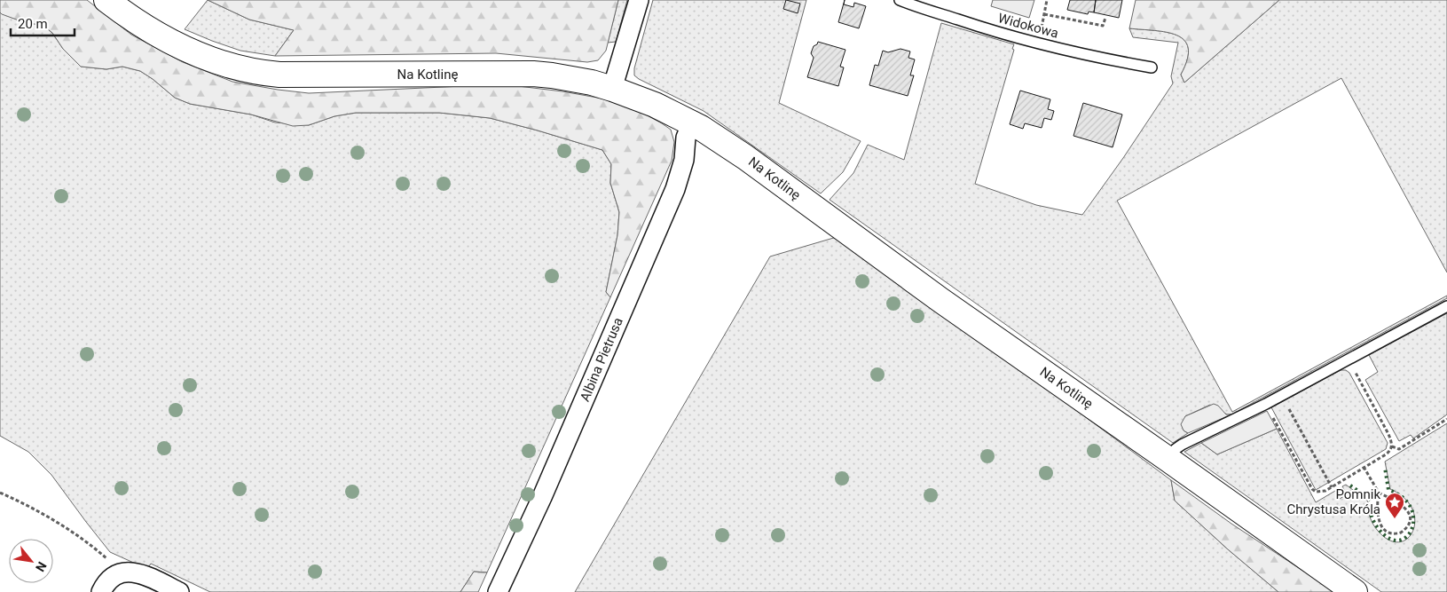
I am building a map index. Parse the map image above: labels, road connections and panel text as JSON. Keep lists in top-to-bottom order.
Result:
{
  "streets": {
    "street": ["Na Kotlinę", "Albina Pietrusa"],
    "lane": ["Widokowa"]
  },
  "crossings": [
    ["Na Kotlinę", "Albina Pietrusa"]
  ],
  "places": {
    "place": ["Pomnik Chrystusa Króla"]
  },
  "scale_bar": "20 m",
  "north": "bottom right"
}
